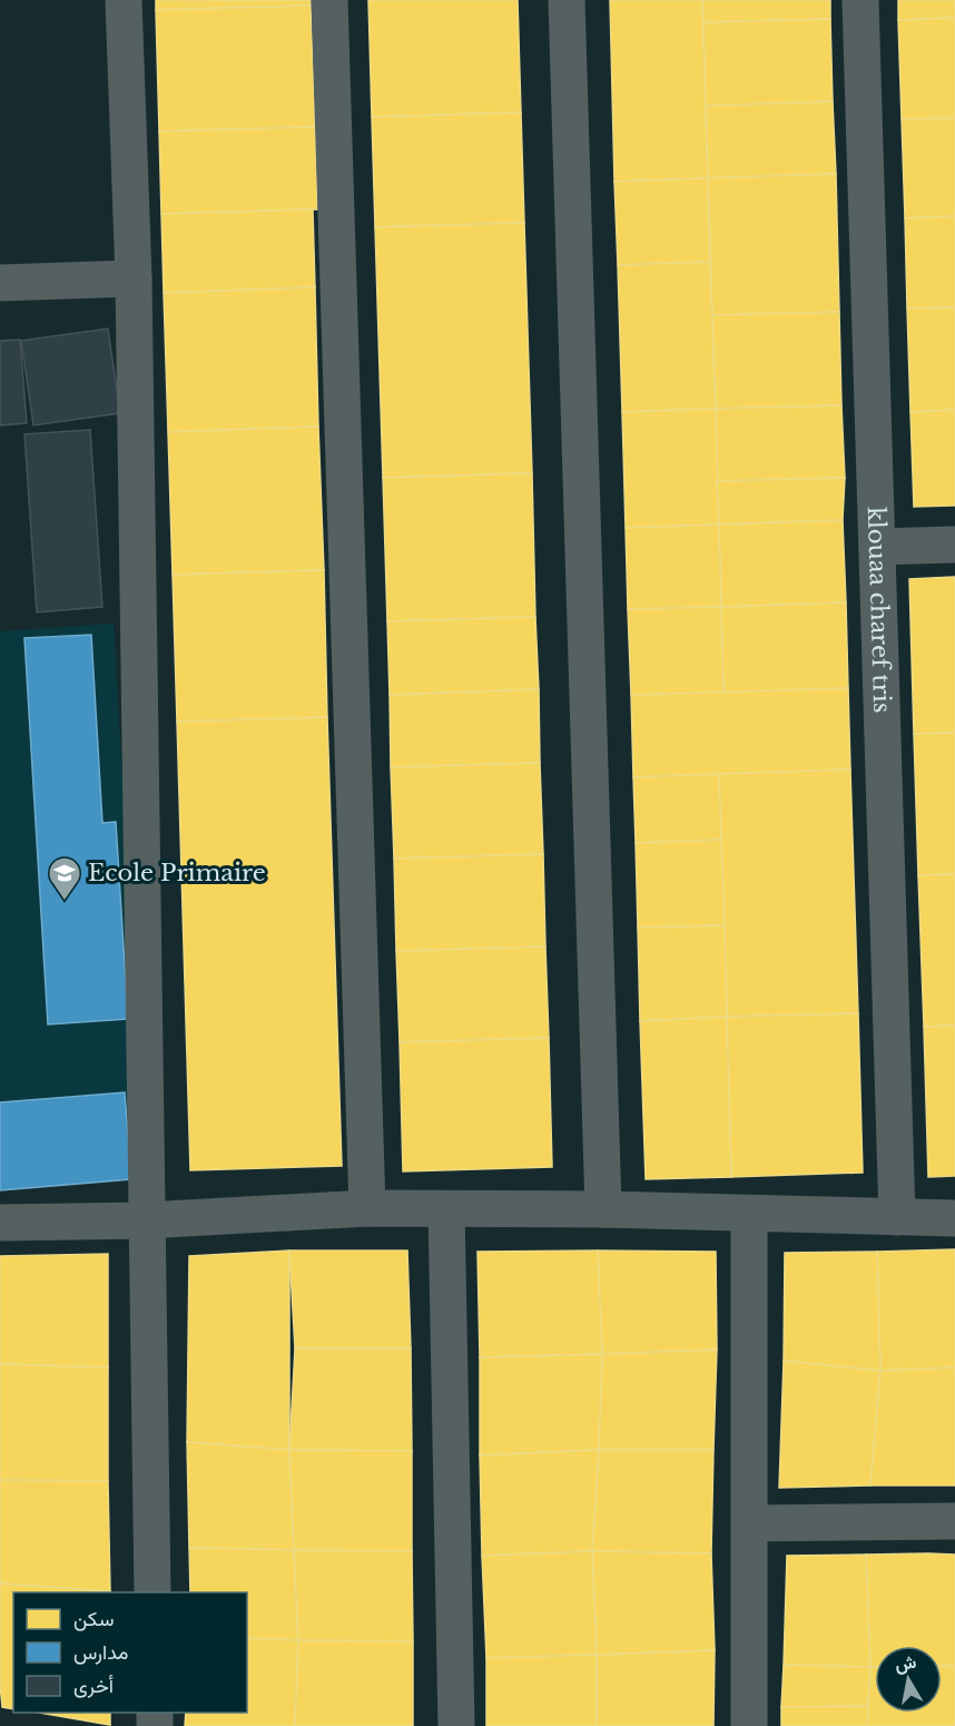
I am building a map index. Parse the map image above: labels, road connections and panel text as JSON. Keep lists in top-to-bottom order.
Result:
{
  "streets": {
    "street": ["klouaa charef tris"]
  },
  "places": {
    "school or university": ["Ecole Primaire"]
  },
  "legend": ["سكن", "مدارس", "أخرى"],
  "north": "top"
}
